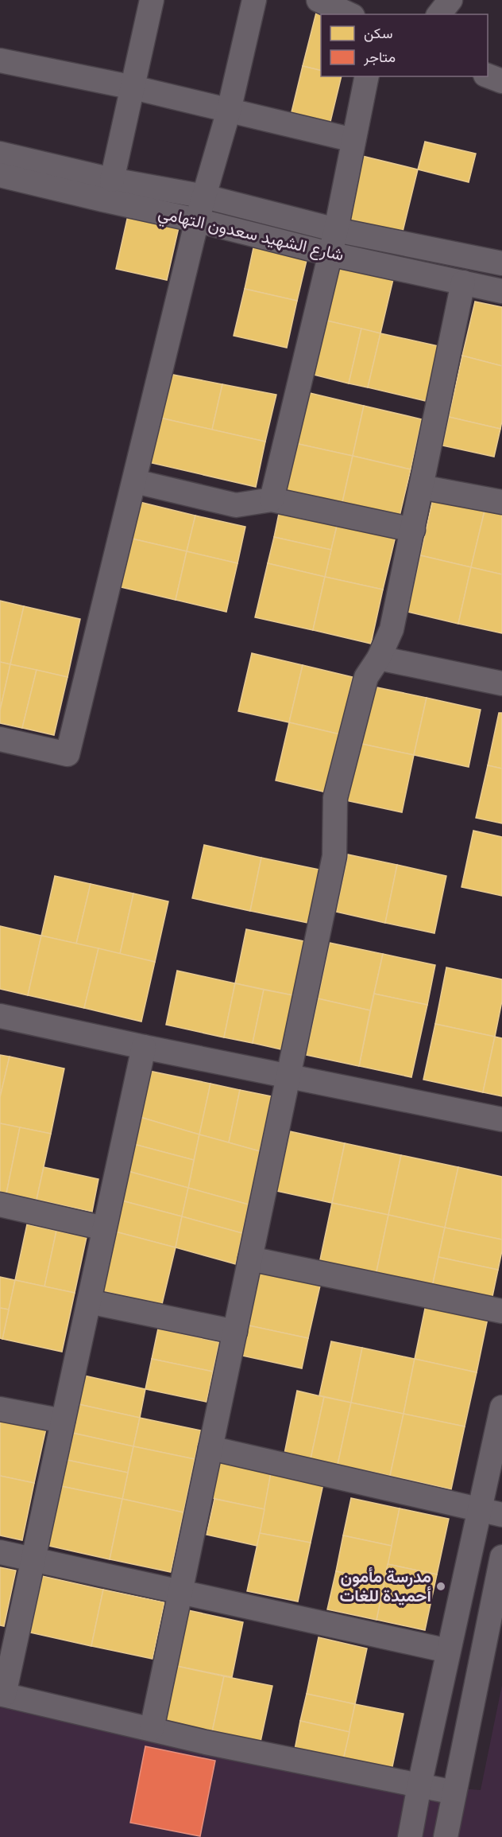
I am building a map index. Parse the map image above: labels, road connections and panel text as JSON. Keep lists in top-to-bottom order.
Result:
{
  "streets": {
    "street": ["شارع الشهيد سعدون التهامي"]
  },
  "places": ["مدرسة مأمون أحميدة للغات"],
  "legend": ["سكن", "متاجر"]
}
